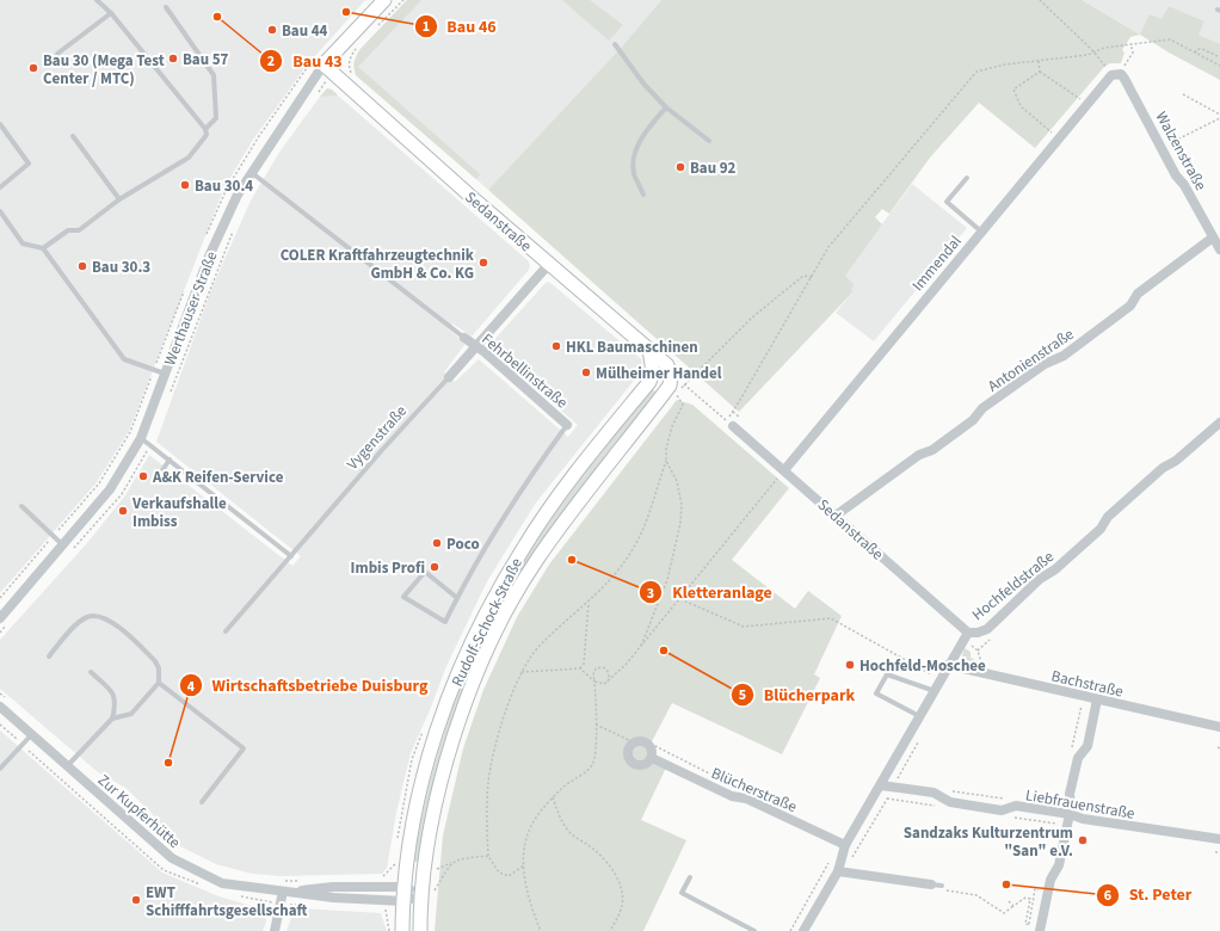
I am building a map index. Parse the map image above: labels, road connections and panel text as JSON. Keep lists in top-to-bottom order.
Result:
{
  "streets": {
    "main road": ["Sedanstraße", "Werthauser Straße", "Rudolf-Schock-Straße"],
    "street": [
      "Walzenstraße",
      "Immendal",
      "Antonienstraße",
      "Fehrbellinstraße",
      "Vygenstraße",
      "Hochfeldstraße",
      "Bachstraße",
      "Blücherstraße",
      "Liebfrauenstraße",
      "Zur Kupferhütte"
    ]
  },
  "crossings": [
    ["Walzenstraße", "Immendal"],
    ["Walzenstraße", "Antonienstraße"],
    ["Sedanstraße", "Immendal"],
    ["Sedanstraße", "Werthauser Straße"],
    ["Sedanstraße", "Antonienstraße"],
    ["Sedanstraße", "Vygenstraße"],
    ["Sedanstraße", "Hochfeldstraße"],
    ["Sedanstraße", "Rudolf-Schock-Straße"],
    ["Fehrbellinstraße", "Vygenstraße"],
    ["Hochfeldstraße", "Bachstraße"],
    ["Hochfeldstraße", "Blücherstraße"],
    ["Hochfeldstraße", "Liebfrauenstraße"],
    ["Rudolf-Schock-Straße", "Zur Kupferhütte"]
  ],
  "places": [
    "Bau 46",
    "Bau 43",
    "Bau 44",
    "Bau 57",
    "Bau 30 (Mega Test Center / MTC)",
    "Bau 92",
    "Bau 30.4",
    "COLER Kraftfahrzeugtechnik GmbH & Co. KG",
    "Bau 30.3",
    "HKL Baumaschinen",
    "Mülheimer Handel",
    "A&K Reifen-Service",
    "Verkaufshalle Imbiss",
    "Poco",
    "Kletteranlage",
    "Imbis Profi",
    "Blücherpark",
    "Hochfeld-Moschee",
    "Wirtschaftsbetriebe Duisburg",
    "Sandzaks Kulturzentrum \"San\" e.V.",
    "St. Peter",
    "EWT Schifffahrtsgesellschaft"
  ]
}
